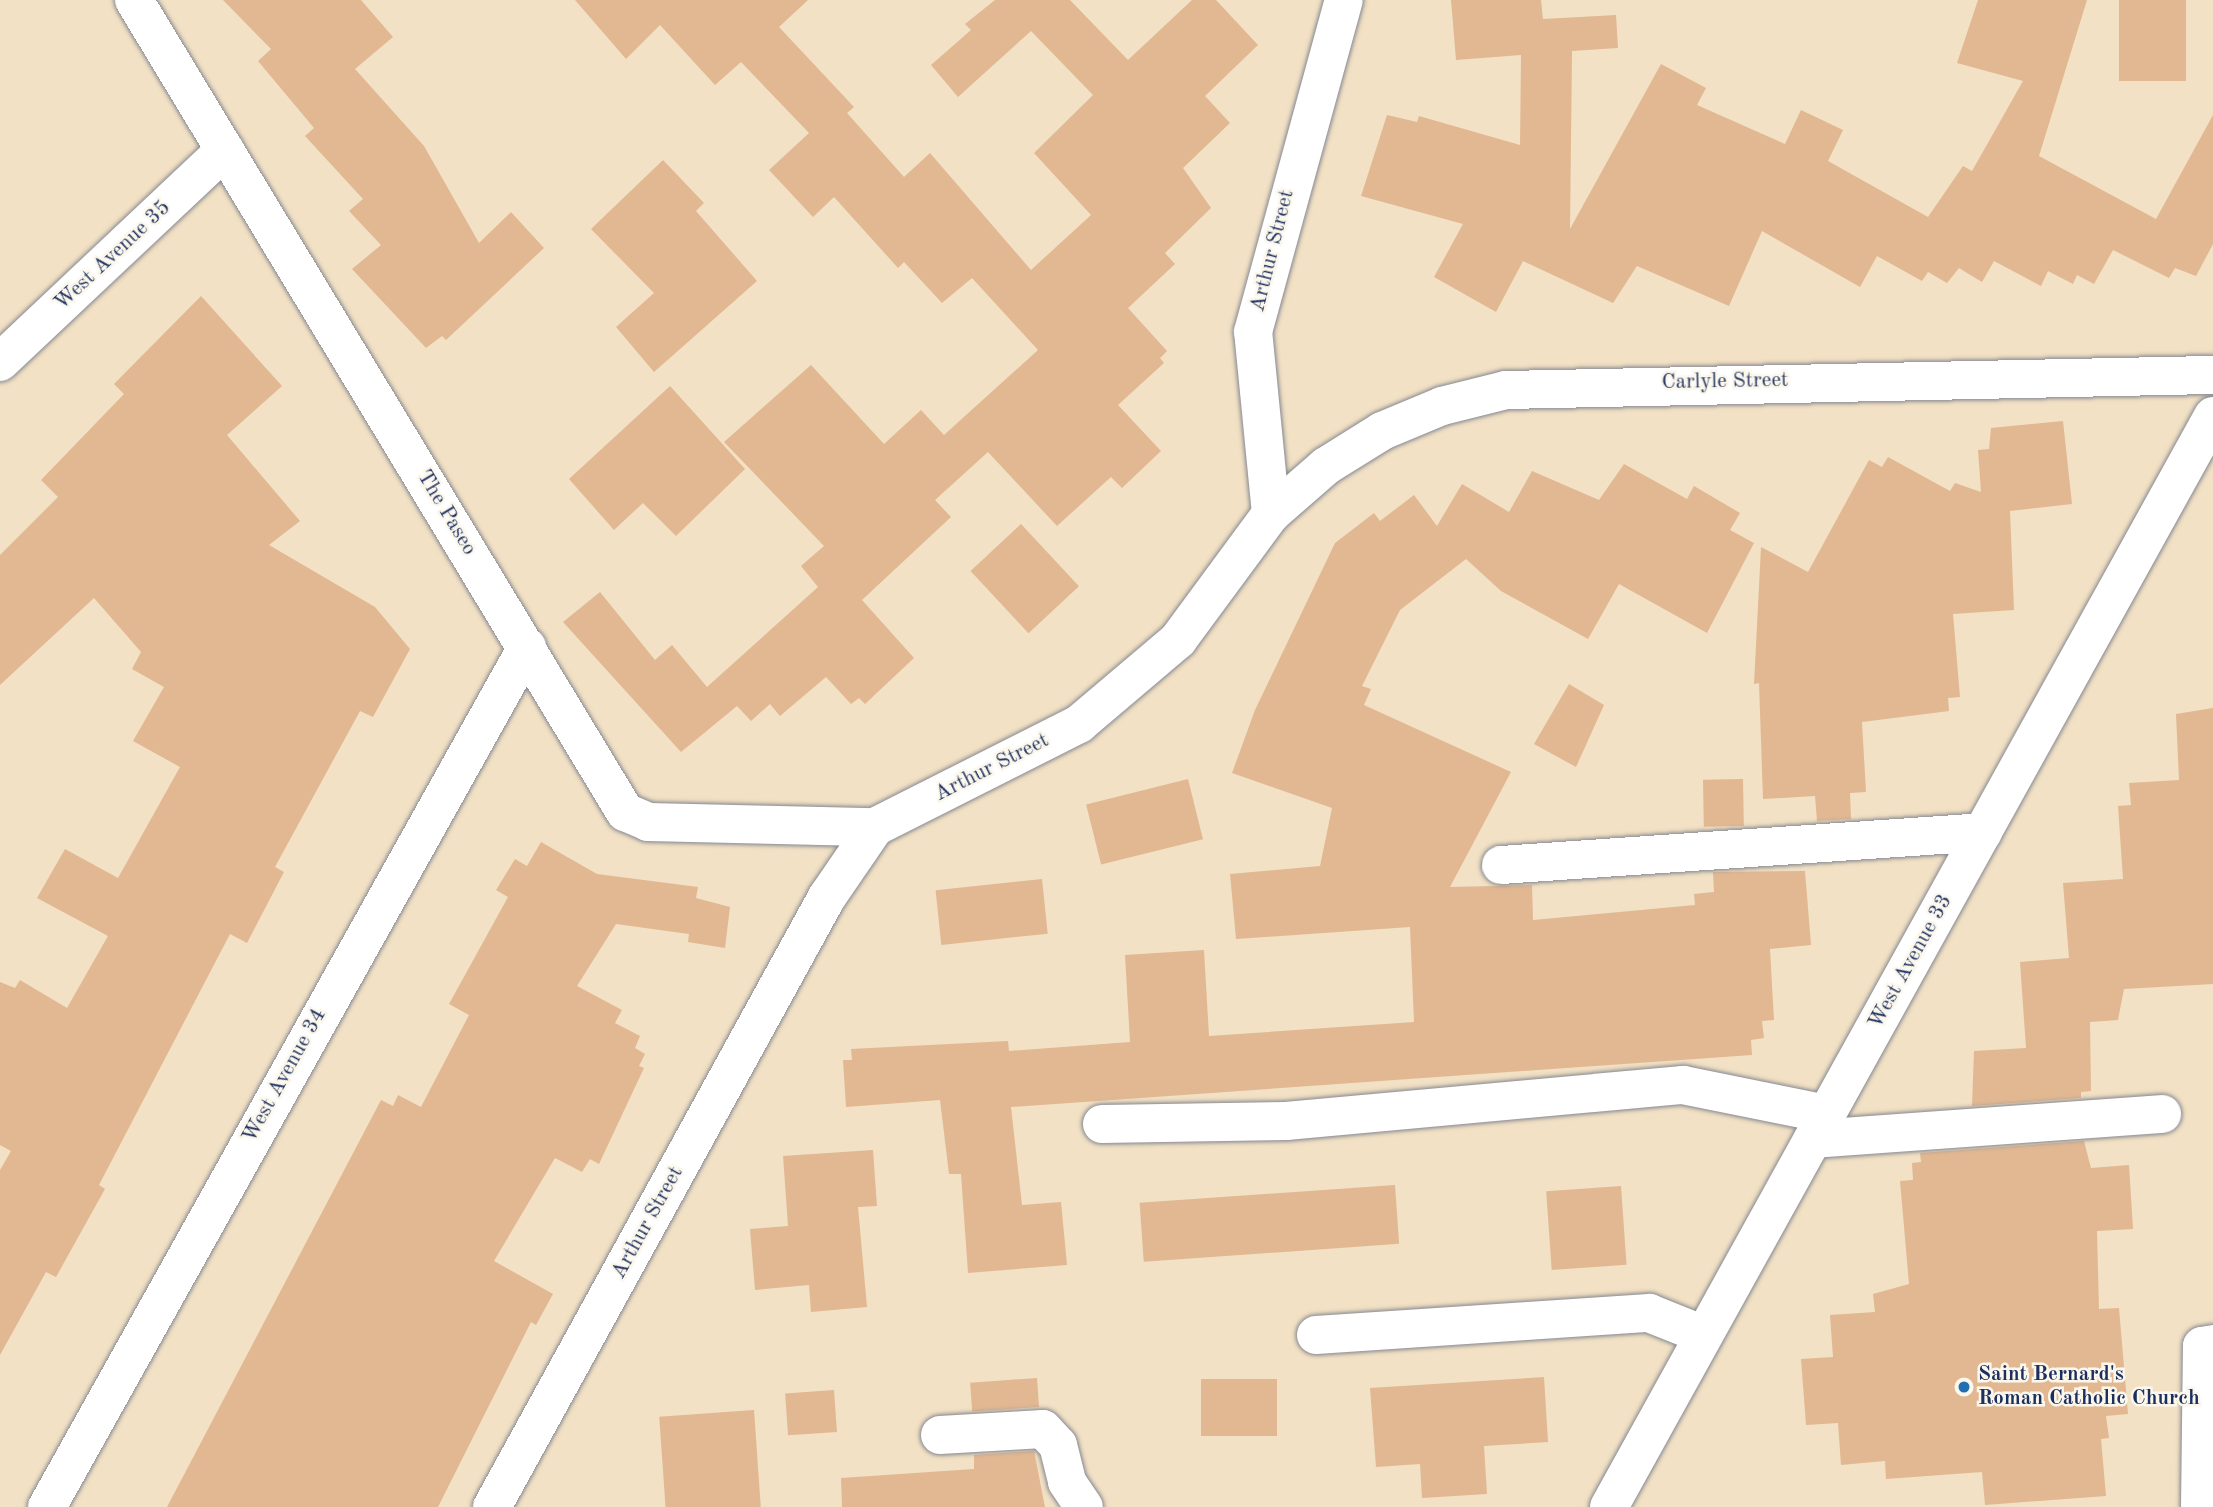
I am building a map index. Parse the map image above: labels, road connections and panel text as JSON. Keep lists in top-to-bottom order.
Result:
{
  "streets": {
    "street": [
      "Arthur Street",
      "West Avenue 35",
      "Carlyle Street",
      "The Paseo",
      "West Avenue 33",
      "West Avenue 34"
    ]
  },
  "crossings": [
    ["Arthur Street", "Carlyle Street"],
    ["Arthur Street", "The Paseo"],
    ["West Avenue 35", "The Paseo"],
    ["The Paseo", "West Avenue 34"]
  ],
  "places": ["Saint Bernard's Roman Catholic Church"]
}
